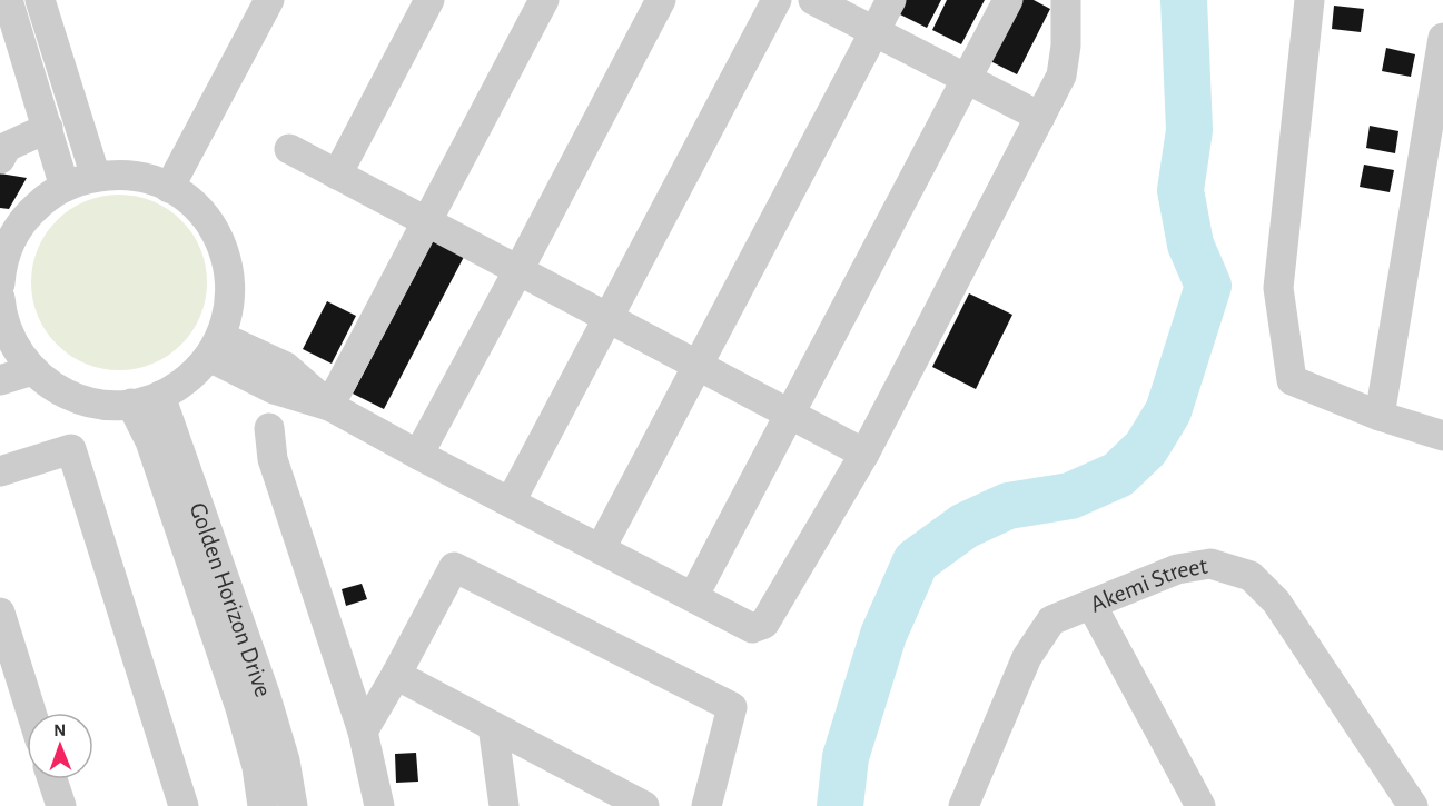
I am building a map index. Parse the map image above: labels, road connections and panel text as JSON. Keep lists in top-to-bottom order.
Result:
{
  "streets": {
    "street": ["Akemi Street", "Golden Horizon Drive"]
  },
  "north": "top"
}
